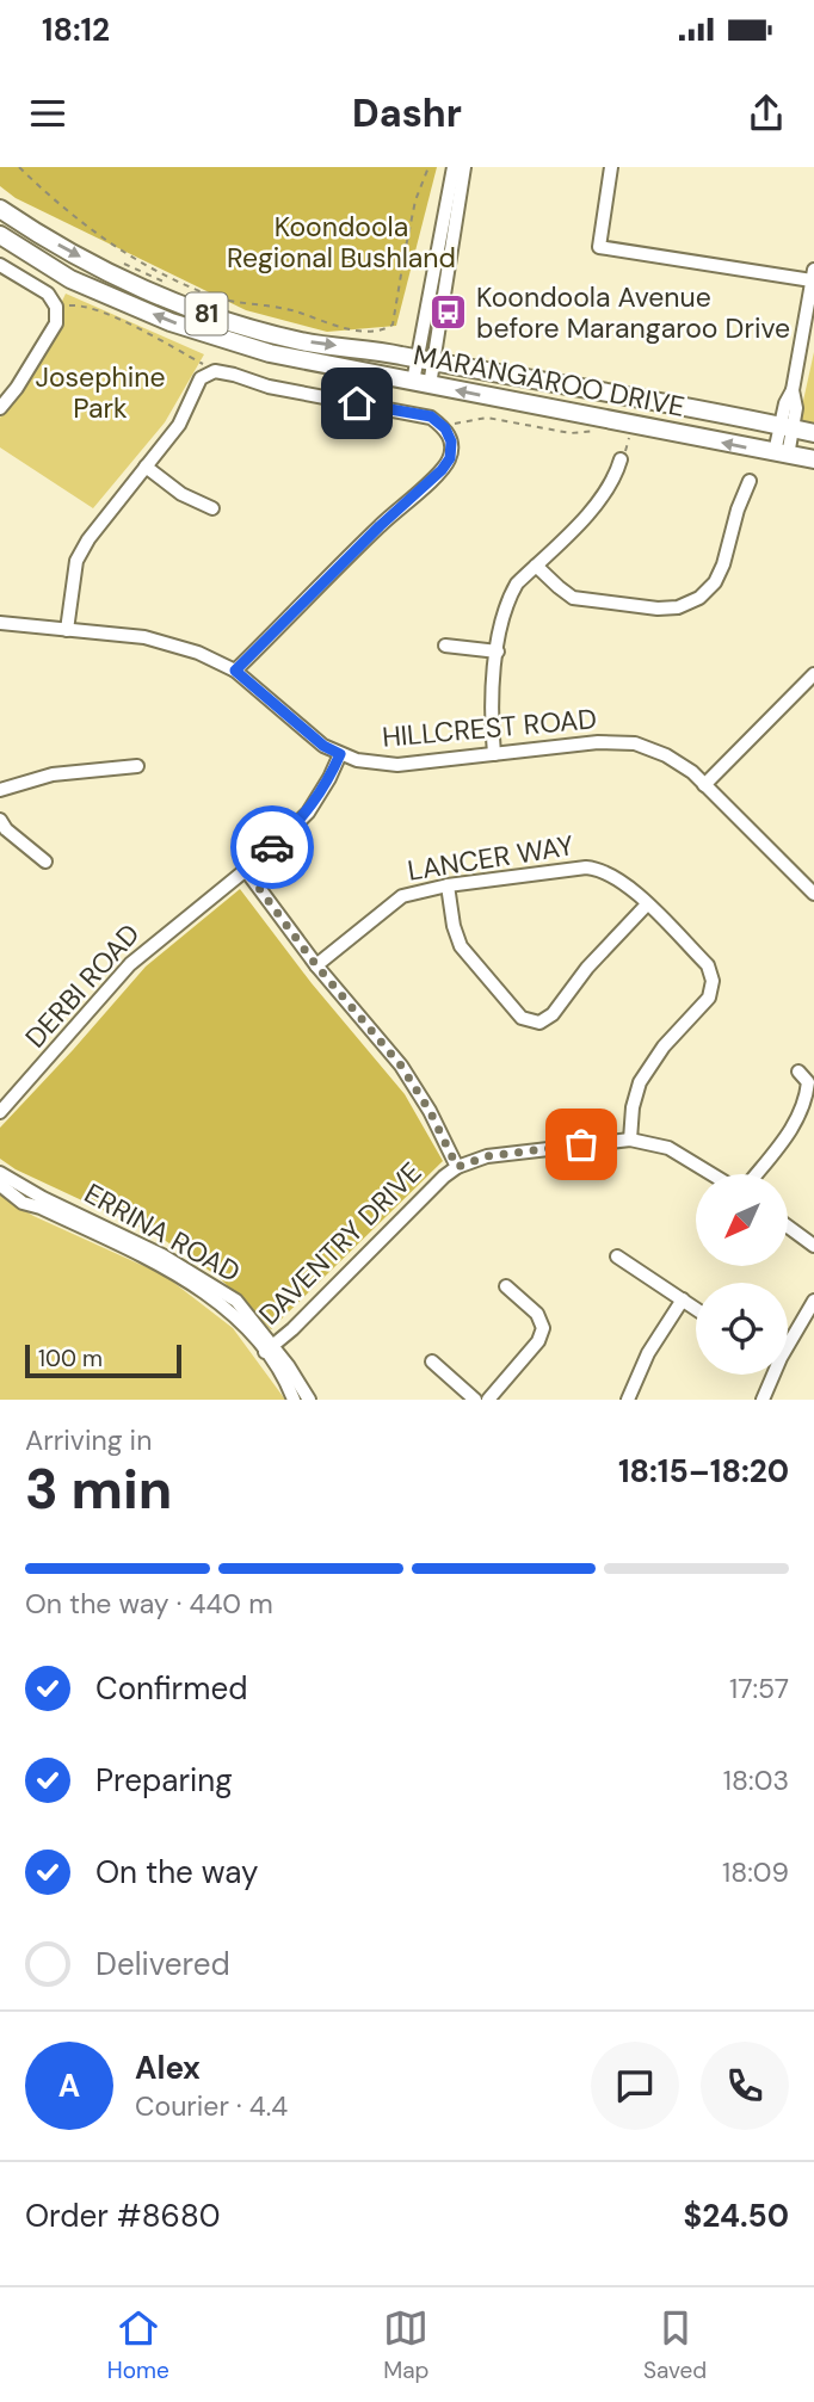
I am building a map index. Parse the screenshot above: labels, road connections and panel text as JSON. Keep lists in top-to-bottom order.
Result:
{
  "streets": {
    "main road": ["81", "MARANGAROO DRIVE"],
    "street": [
      "HILLCREST ROAD",
      "LANCER WAY",
      "DERBI ROAD",
      "ERRINA ROAD",
      "DAVENTRY DRIVE"
    ]
  },
  "crossings": [
    ["HILLCREST ROAD", "DERBI ROAD"],
    ["LANCER WAY", "DAVENTRY DRIVE"],
    ["ERRINA ROAD", "DAVENTRY DRIVE"]
  ],
  "parks": ["Koondoola Regional Bushland", "Josephine Park"],
  "places": {
    "bus stop": ["Koondoola Avenue before Marangaroo Drive"]
  },
  "scale_bar": "100 m",
  "north": "bottom left",
  "page": {
    "status": "18:12",
    "header": "Dashr",
    "scale": "100 m",
    "heading": ["3 min", "Arriving in", "18:15–18:20"],
    "panel": [
      "Alex",
      "Courier · 4.4",
      "Order #8680",
      "$24.50"
    ],
    "bar": "On the way · 440 m",
    "list": [
      ["Confirmed", "17:57"],
      ["Preparing", "18:03"],
      ["On the way", "18:09"],
      "Delivered"
    ],
    "round": "A",
    "tabs": ["Home", "Map", "Saved"]
  }
}
